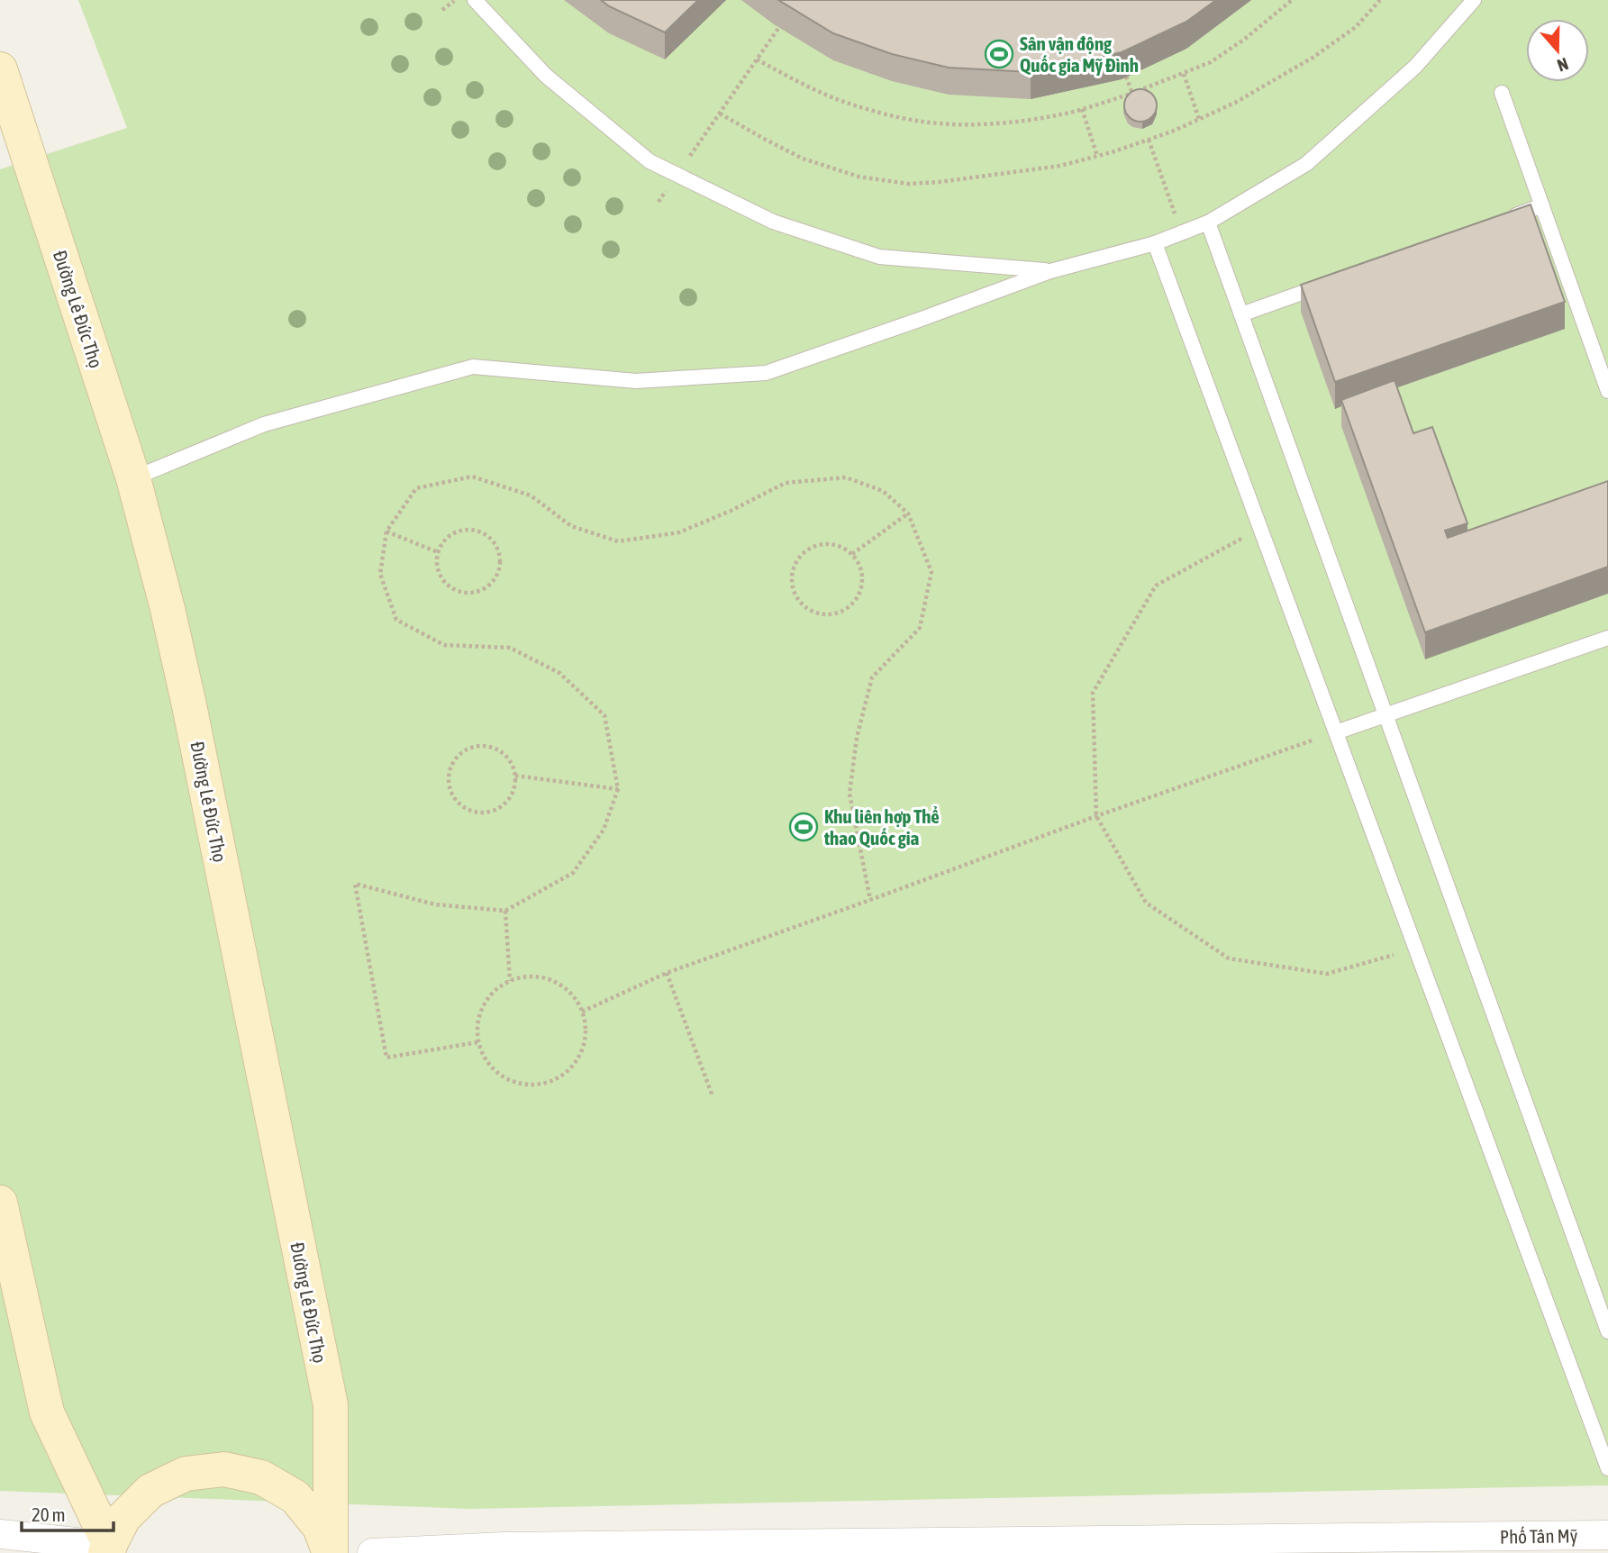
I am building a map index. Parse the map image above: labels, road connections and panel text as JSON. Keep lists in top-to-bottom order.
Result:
{
  "streets": {
    "main road": ["Đường Lê Đức Thọ"],
    "street": ["Phố Tân Mỹ"]
  },
  "places": {
    "sports": ["Sân vận động Quốc gia Mỹ Đình", "Khu liên hợp Thể thao Quốc gia"]
  },
  "scale_bar": "20 m",
  "north": "bottom"
}
